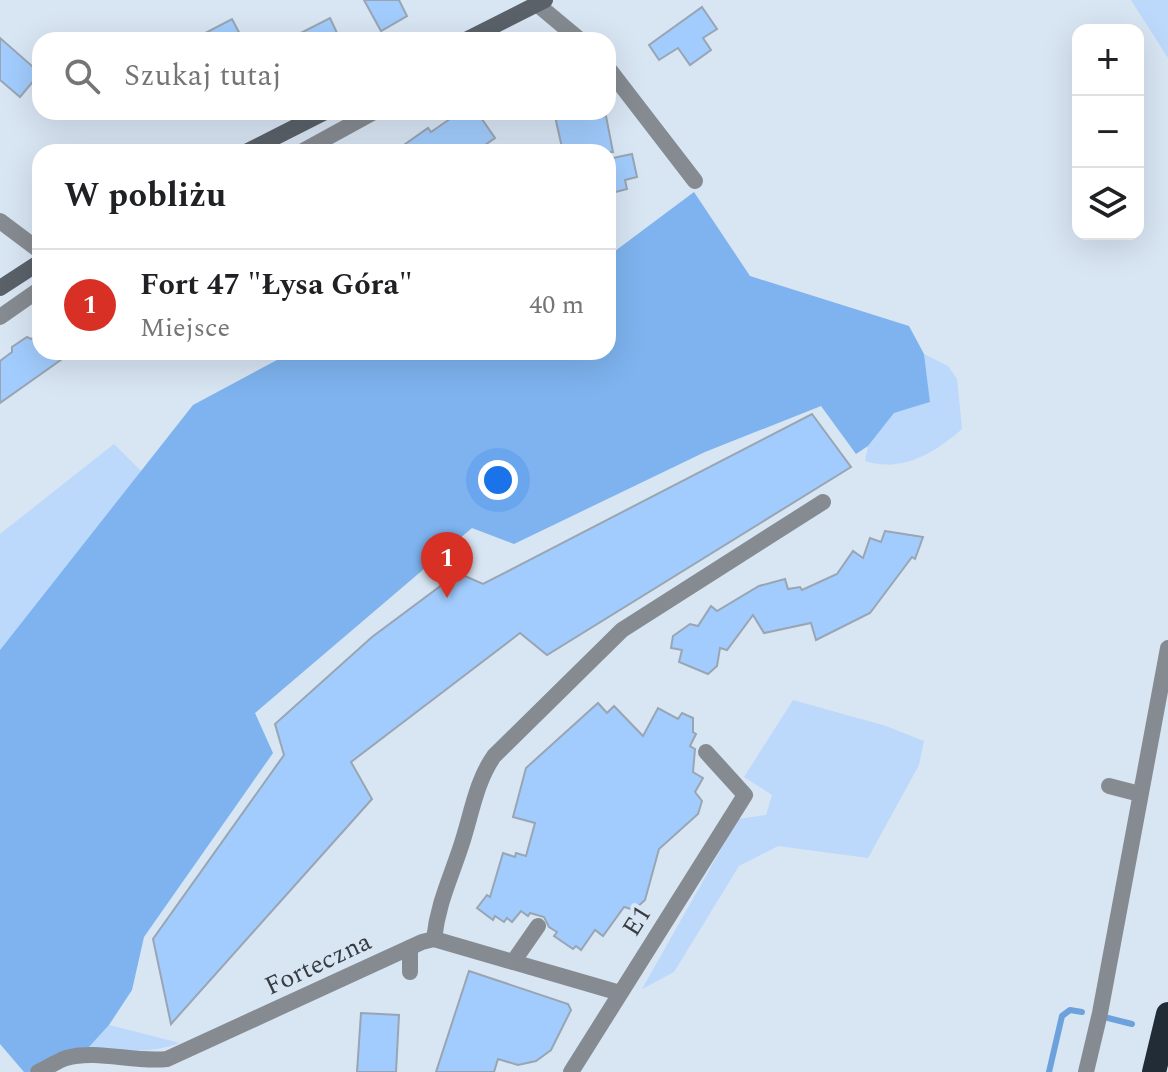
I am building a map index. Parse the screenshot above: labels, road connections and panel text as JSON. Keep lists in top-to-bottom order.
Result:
{
  "streets": {
    "street": ["E1", "Forteczna"]
  },
  "page": {
    "map_buttons": ["+", "−"],
    "search": "Szukaj tutaj",
    "heading": "W pobliżu",
    "list": [
      {
        "mark": "1",
        "name": "Fort 47 \"Łysa Góra\"",
        "note": "Miejsce",
        "value": "40 m"
      }
    ],
    "pins": "1"
  }
}
